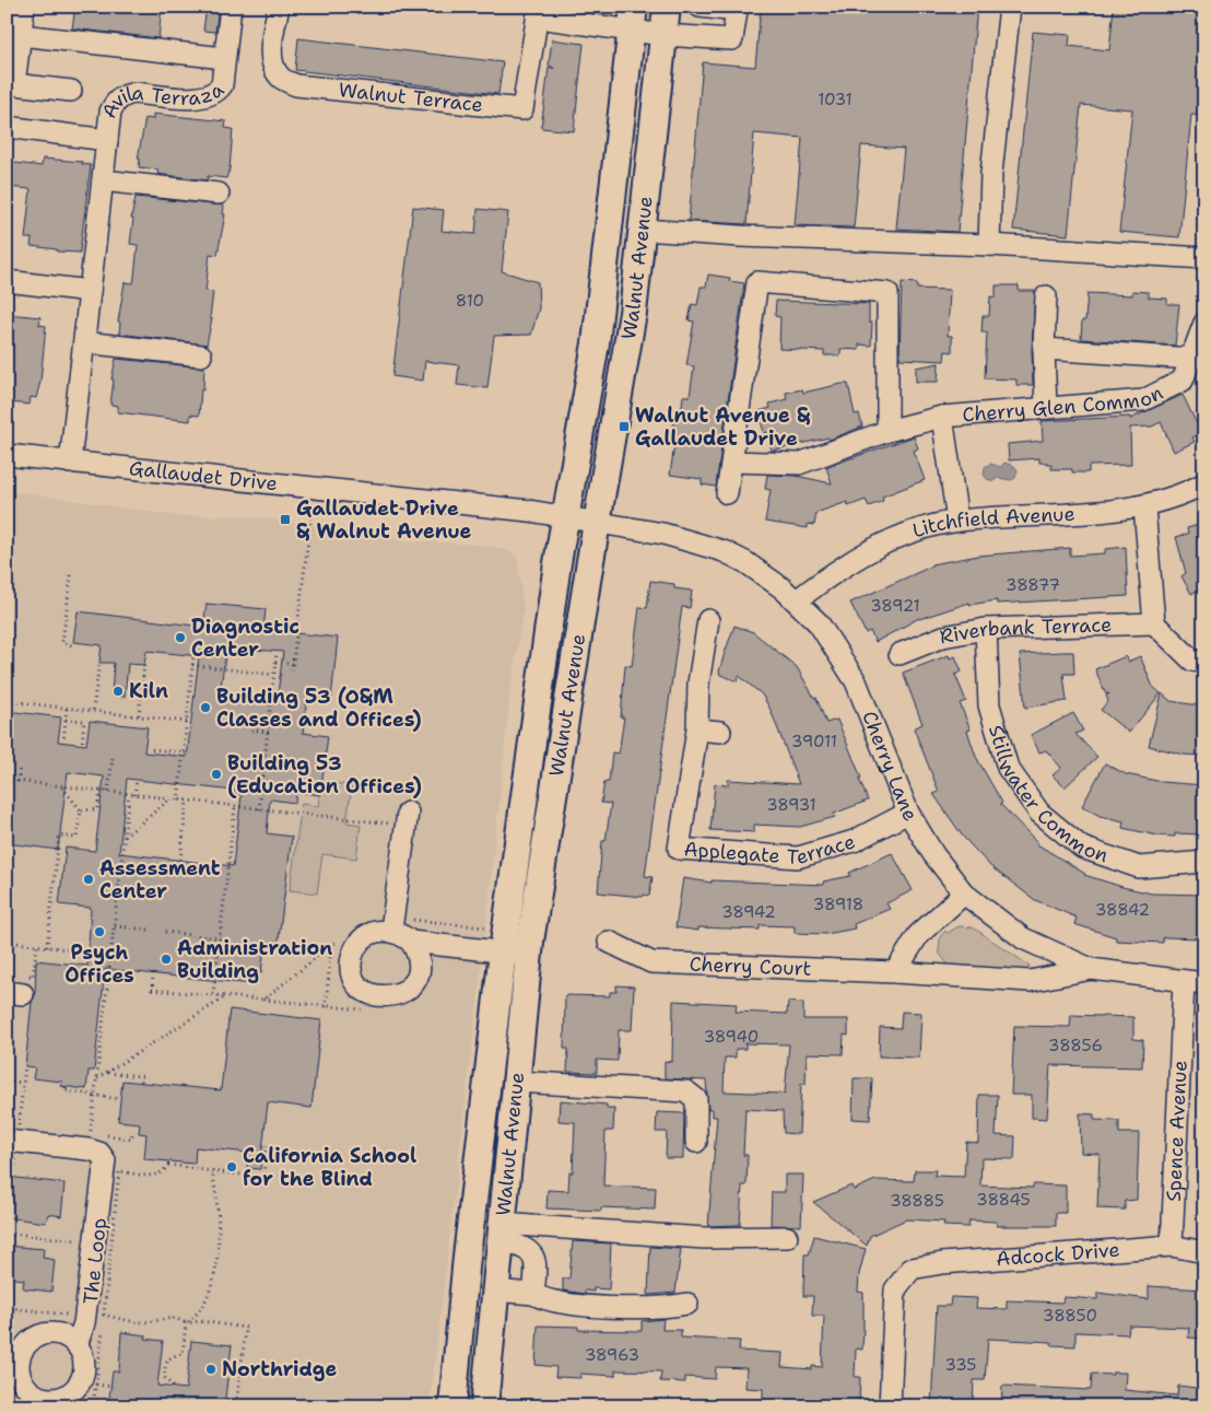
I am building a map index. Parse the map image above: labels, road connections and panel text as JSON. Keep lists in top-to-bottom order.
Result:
{
  "streets": {
    "main road": ["Walnut Avenue"],
    "street": [
      "Walnut Terrace",
      "Avila Terraza",
      "Cherry Glen Common",
      "Gallaudet Drive",
      "Litchfield Avenue",
      "Riverbank Terrace",
      "Cherry Lane",
      "Stillwater Common",
      "Applegate Terrace",
      "Cherry Court",
      "Spence Avenue",
      "Adcock Drive"
    ],
    "path": ["The Loop"]
  },
  "crossings": [
    ["Walnut Terrace", "Walnut Avenue"],
    ["Avila Terraza", "Gallaudet Drive"],
    ["Walnut Avenue", "Gallaudet Drive"],
    ["Walnut Avenue", "Cherry Lane"],
    ["Cherry Glen Common", "Litchfield Avenue"],
    ["Gallaudet Drive", "Cherry Lane"],
    ["Litchfield Avenue", "Cherry Lane"],
    ["Riverbank Terrace", "Stillwater Common"],
    ["Cherry Lane", "Applegate Terrace"],
    ["Cherry Lane", "Cherry Court"],
    ["Cherry Lane", "Spence Avenue"],
    ["Spence Avenue", "Adcock Drive"]
  ],
  "places": {
    "transit": ["Walnut Avenue & Gallaudet Drive", "Gallaudet Drive & Walnut Avenue"],
    "other": [
      "Diagnostic Center",
      "Kiln",
      "Building 53 (O&M Classes and Offices)",
      "Building 53 (Education Offices)",
      "Assessment Center",
      "Psych Offices",
      "Administration Building",
      "California School for the Blind",
      "Northridge"
    ]
  },
  "house_numbers": [
    "1031",
    "810",
    "38877",
    "38921",
    "39011",
    "38931",
    "38918",
    "38842",
    "38942",
    "38940",
    "38856",
    "38845",
    "38885",
    "38850",
    "38963",
    "335"
  ]
}
